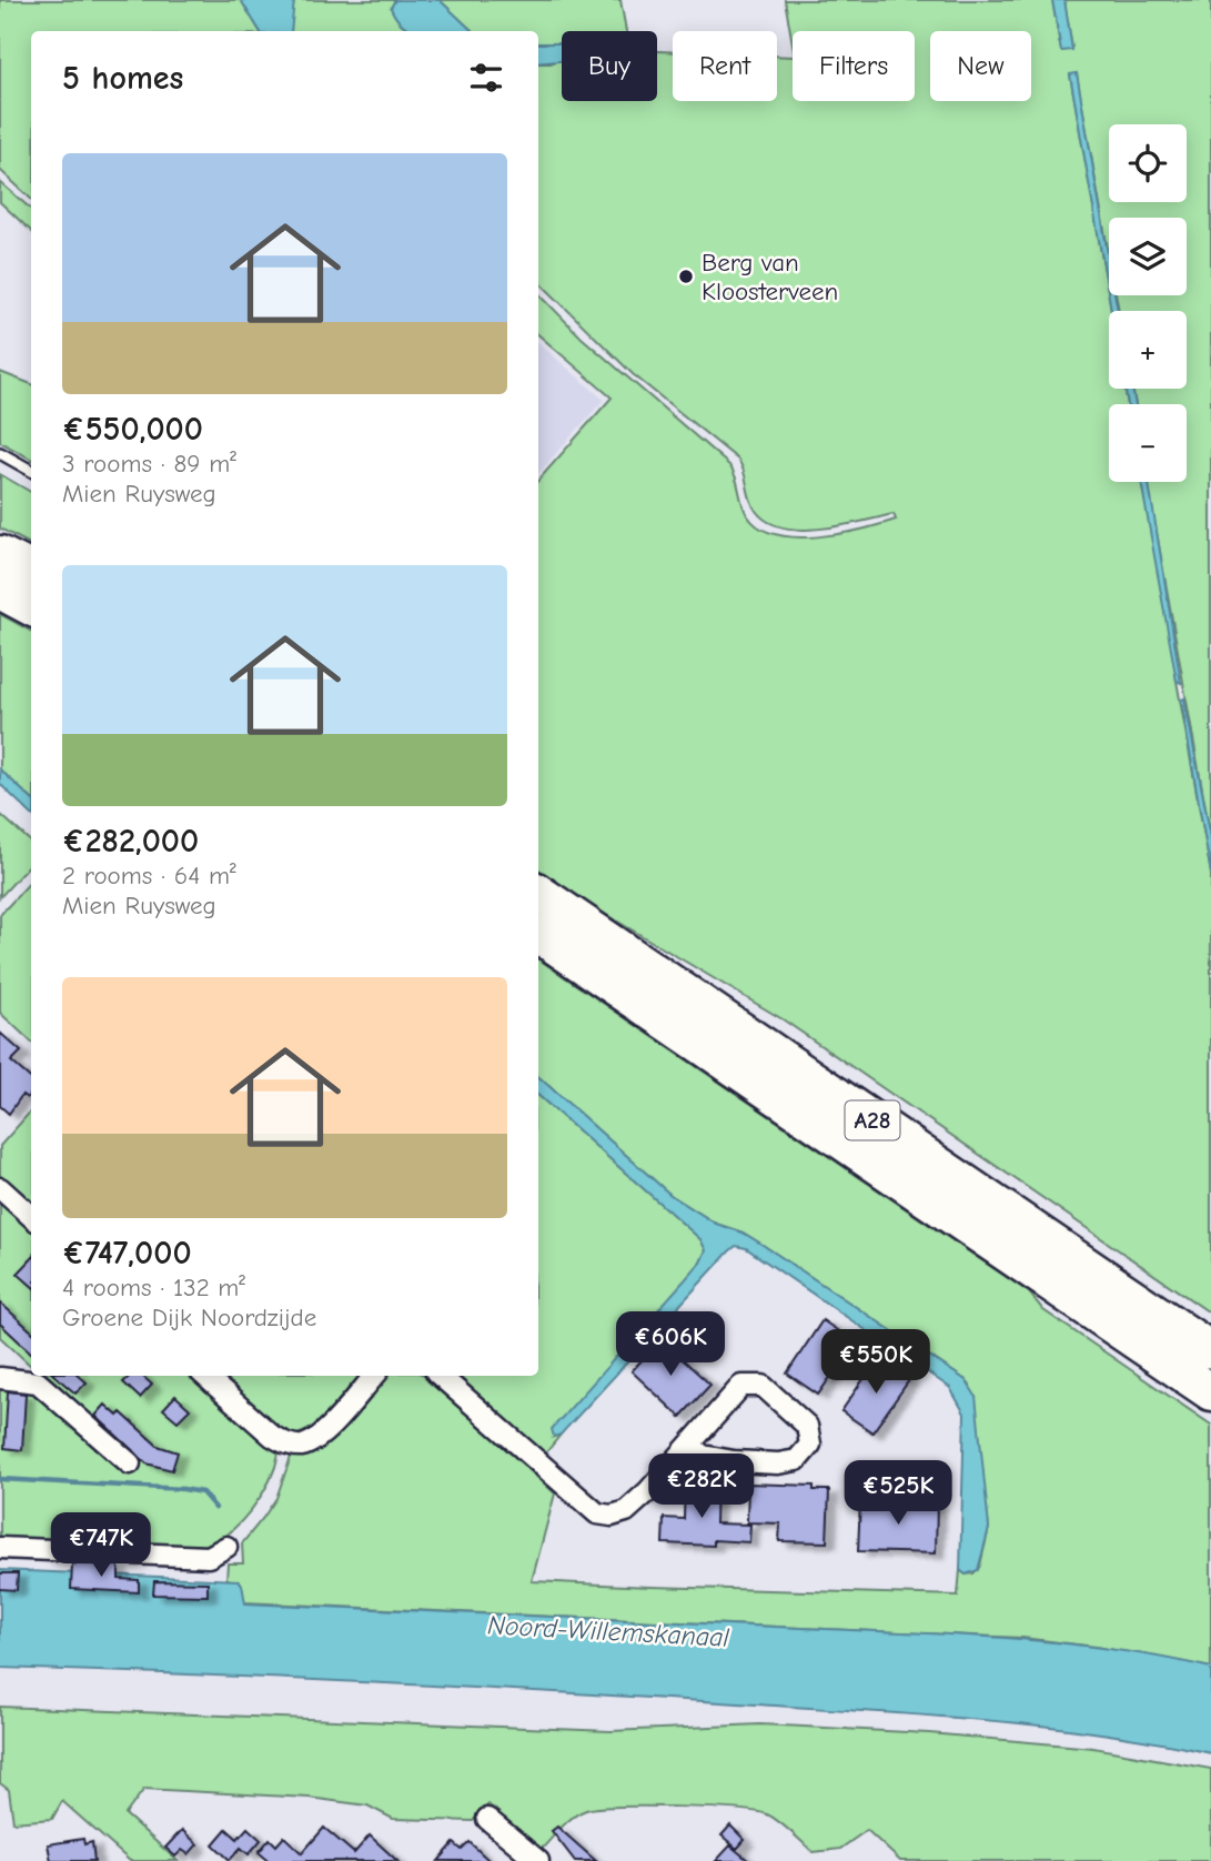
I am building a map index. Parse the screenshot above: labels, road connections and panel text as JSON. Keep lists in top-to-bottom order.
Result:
{
  "streets": {
    "highway": ["A28"]
  },
  "water": ["Noord-Willemskanaal"],
  "places": ["Berg van Kloosterveen"],
  "page": {
    "chip": [
      "Buy",
      "Rent",
      "Filters",
      "New"
    ],
    "heading": "5 homes",
    "map_buttons": ["+", "−"],
    "list": [
      {
        "name": "€550,000",
        "note": "3 rooms · 89 m² · Mien Ruysweg"
      },
      {
        "name": "€282,000",
        "note": "2 rooms · 64 m² · Mien Ruysweg"
      },
      {
        "name": "€747,000",
        "note": "4 rooms · 132 m² · Groene Dijk Noordzijde"
      }
    ],
    "price": [
      "€606K",
      "€550K",
      "€282K",
      "€525K",
      "€747K"
    ]
  }
}
